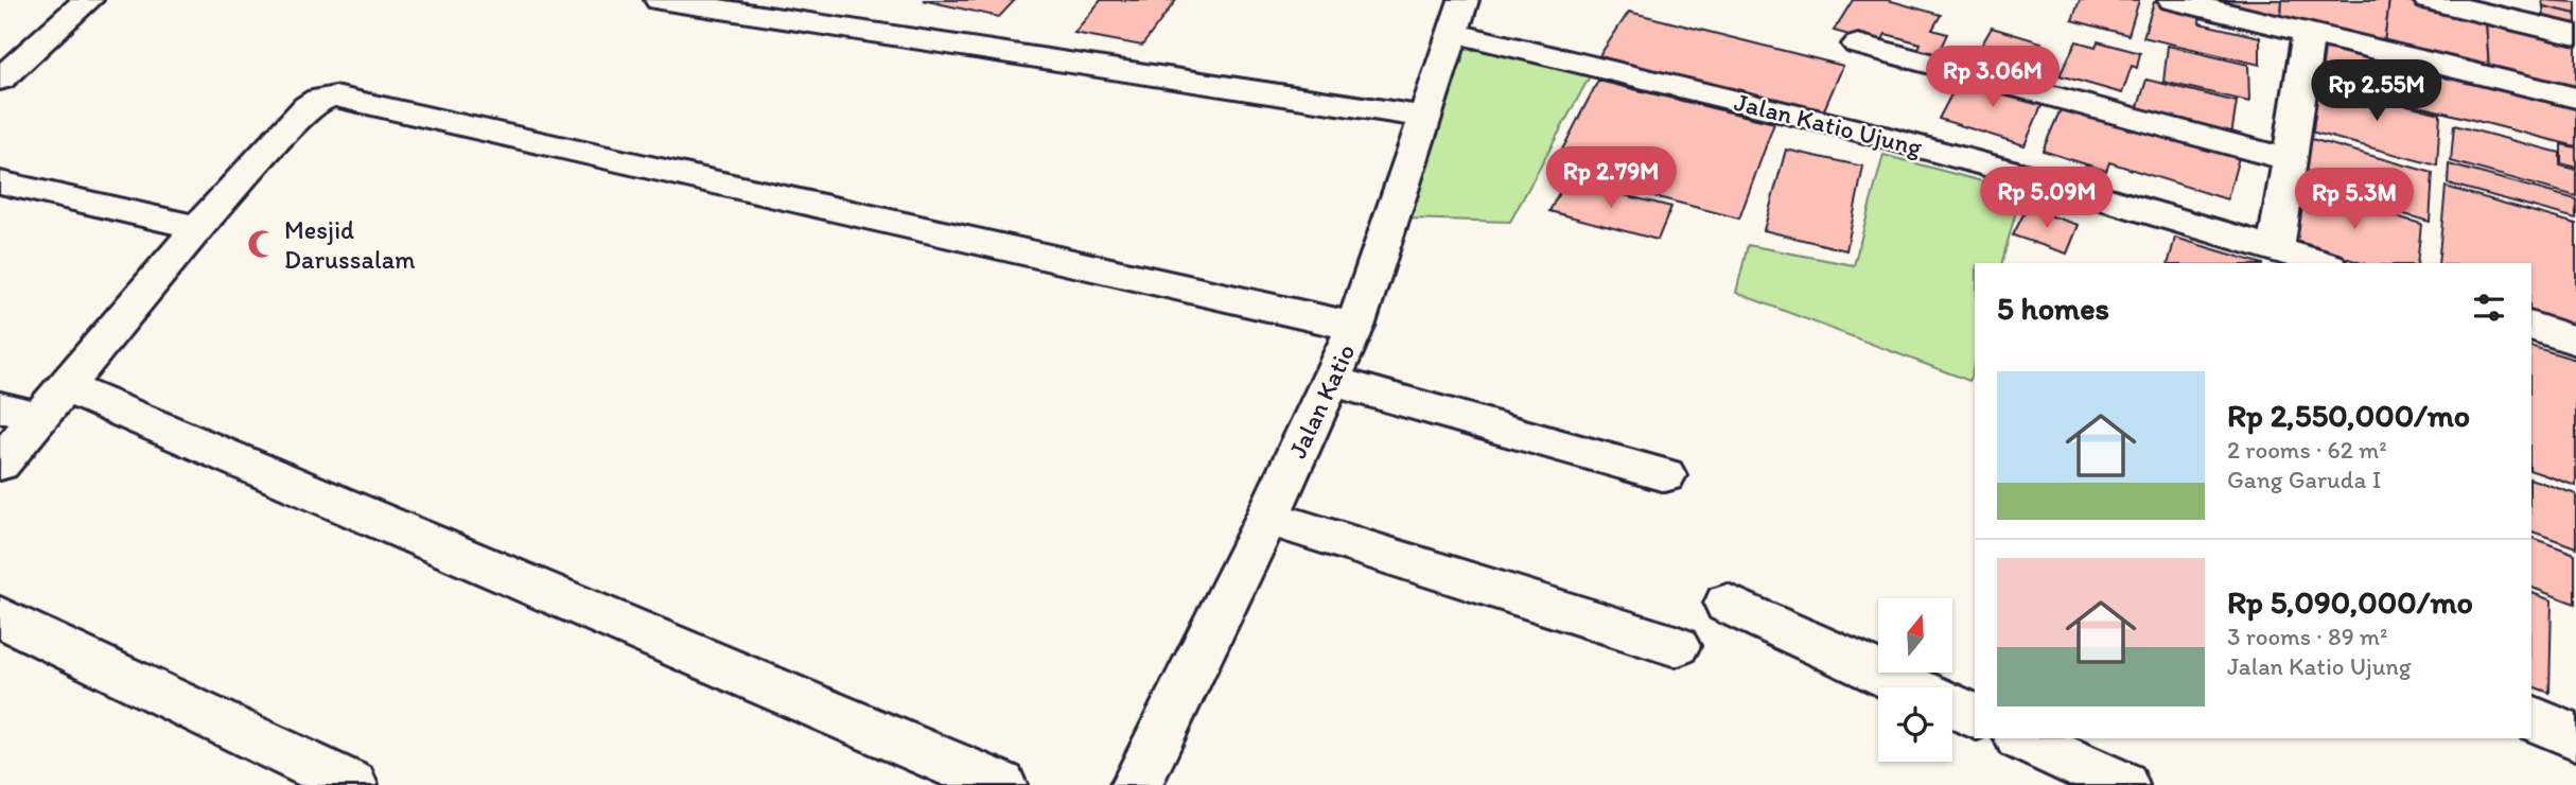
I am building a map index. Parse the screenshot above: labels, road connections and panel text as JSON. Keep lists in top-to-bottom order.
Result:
{
  "streets": {
    "street": ["Jalan Katio Ujung", "Jalan Katio"]
  },
  "crossings": [
    ["Jalan Katio Ujung", "Jalan Katio"]
  ],
  "places": {
    "mosque": ["Mesjid Darussalam"]
  },
  "north": "top",
  "page": {
    "price": [
      "Rp 3.06M",
      "Rp 2.55M",
      "Rp 2.79M",
      "Rp 5.09M",
      "Rp 5.3M"
    ],
    "heading": "5 homes",
    "list": [
      {
        "name": "Rp 2,550,000/mo",
        "note": "2 rooms · 62 m² · Gang Garuda I"
      },
      {
        "name": "Rp 5,090,000/mo",
        "note": "3 rooms · 89 m² · Jalan Katio Ujung"
      }
    ]
  }
}
